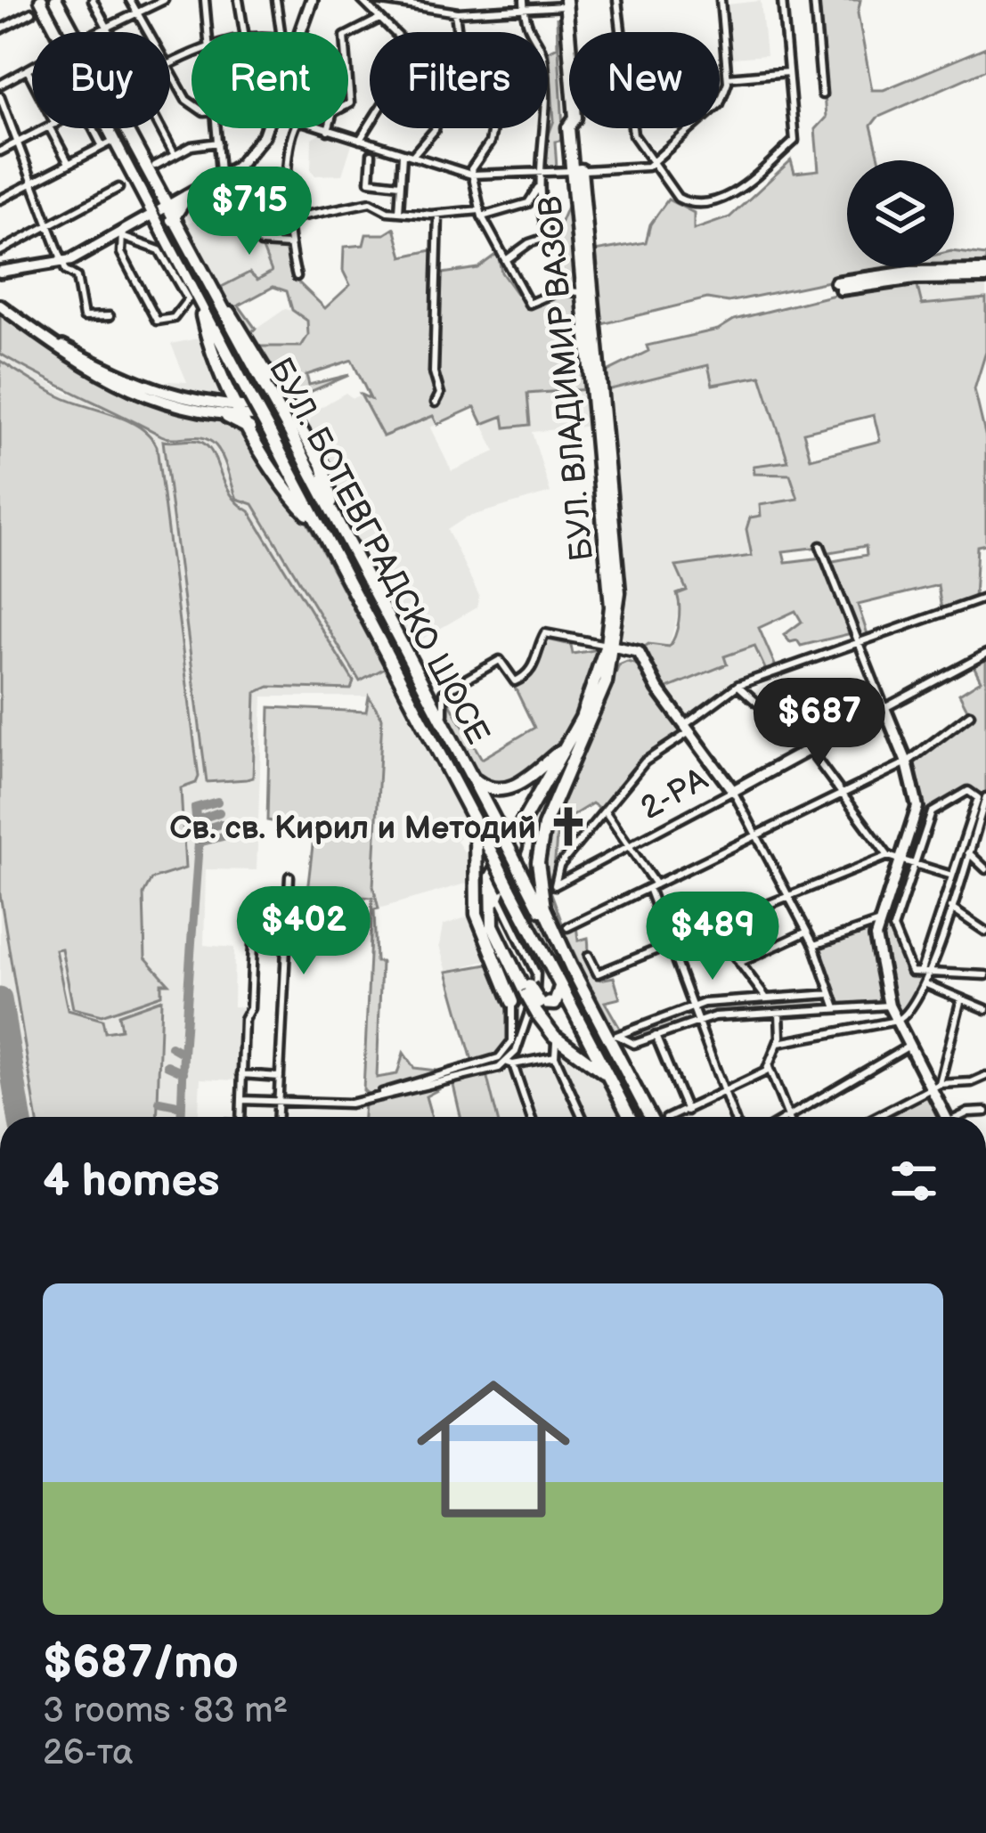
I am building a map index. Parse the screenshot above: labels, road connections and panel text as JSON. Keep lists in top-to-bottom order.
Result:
{
  "streets": {
    "main road": ["БУЛ. ВЛАДИМИР ВАЗОВ", "БУЛ. БОТЕВГРАДСКО ШОСЕ"],
    "street": ["2-РА"]
  },
  "places": {
    "church": ["Св. св. Кирил и Методий"]
  },
  "page": {
    "chip": [
      "Buy",
      "Rent",
      "Filters",
      "New"
    ],
    "price": [
      "$715",
      "$687",
      "$402",
      "$489"
    ],
    "heading": "4 homes",
    "list": [
      {
        "name": "$687/mo",
        "note": "3 rooms · 83 m² · 26-та"
      }
    ]
  }
}
